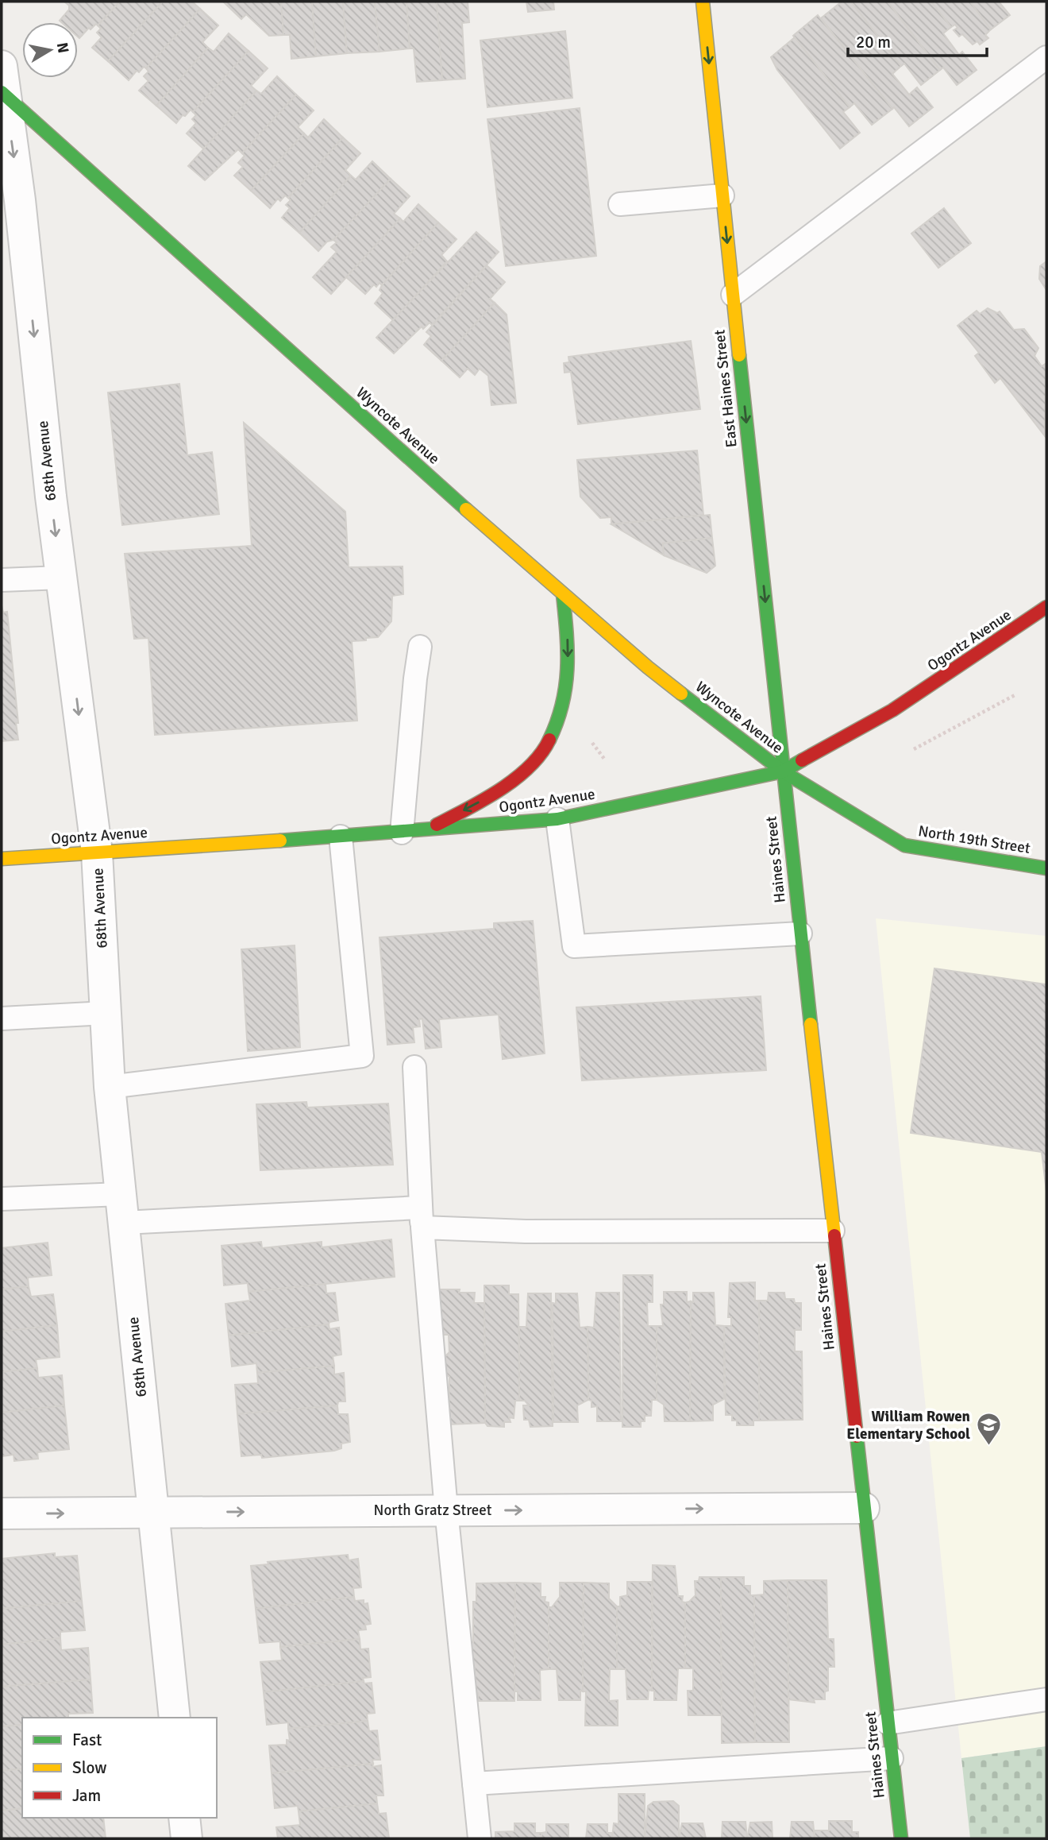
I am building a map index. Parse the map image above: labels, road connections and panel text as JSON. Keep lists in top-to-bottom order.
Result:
{
  "streets": {
    "street": [
      "East Haines Street",
      "Wyncote Avenue",
      "68th Avenue",
      "Ogontz Avenue",
      "North 19th Street",
      "Haines Street",
      "North Gratz Street"
    ]
  },
  "crossings": [
    ["East Haines Street", "Wyncote Avenue"],
    ["East Haines Street", "Ogontz Avenue"],
    ["East Haines Street", "North 19th Street"],
    ["East Haines Street", "Haines Street"],
    ["Wyncote Avenue", "68th Avenue"],
    ["Wyncote Avenue", "Ogontz Avenue"],
    ["Wyncote Avenue", "North 19th Street"],
    ["Wyncote Avenue", "Haines Street"],
    ["68th Avenue", "Ogontz Avenue"],
    ["68th Avenue", "North Gratz Street"],
    ["Ogontz Avenue", "North 19th Street"],
    ["Ogontz Avenue", "Haines Street"],
    ["North 19th Street", "Haines Street"],
    ["Haines Street", "North Gratz Street"]
  ],
  "one_way": ["East Haines Street", "68th Avenue", "North Gratz Street"],
  "places": {
    "school or university": ["William Rowen Elementary School"]
  },
  "legend": ["Fast", "Slow", "Jam"],
  "scale_bar": "20 m",
  "north": "right"
}
